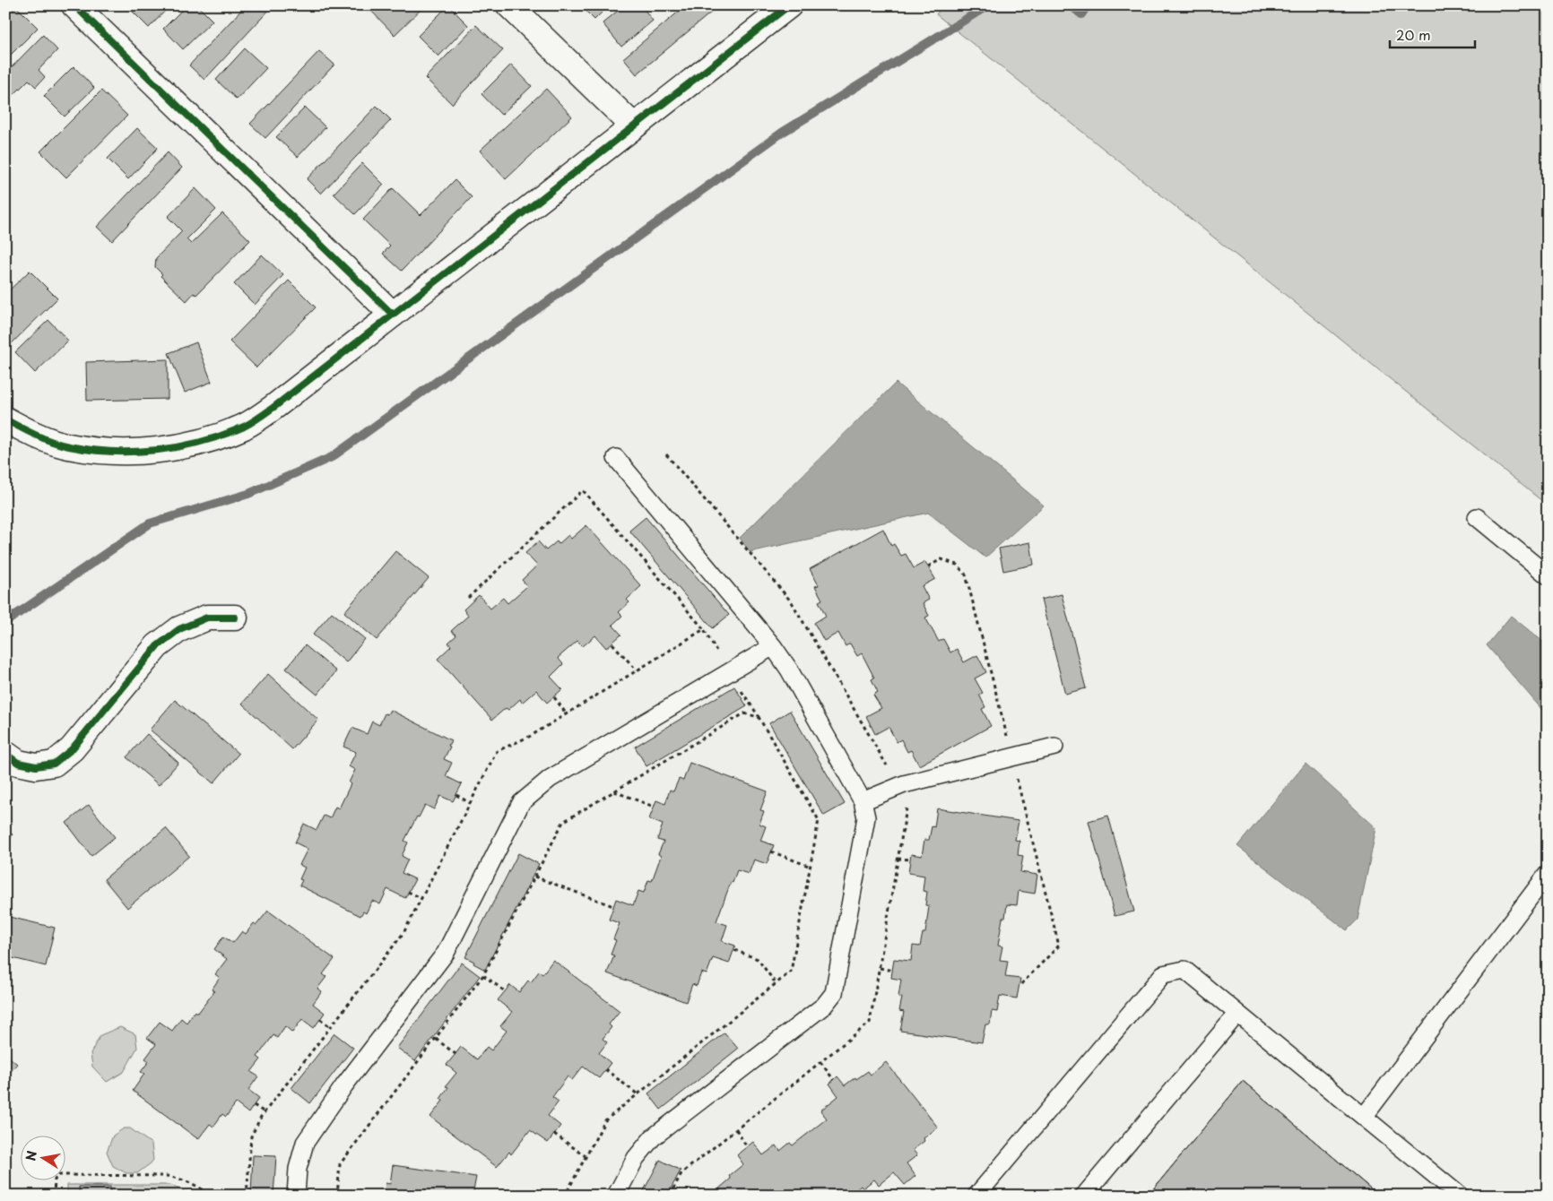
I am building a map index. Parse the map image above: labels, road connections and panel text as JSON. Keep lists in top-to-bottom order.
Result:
{
  "scale_bar": "20 m",
  "north": "left"
}
